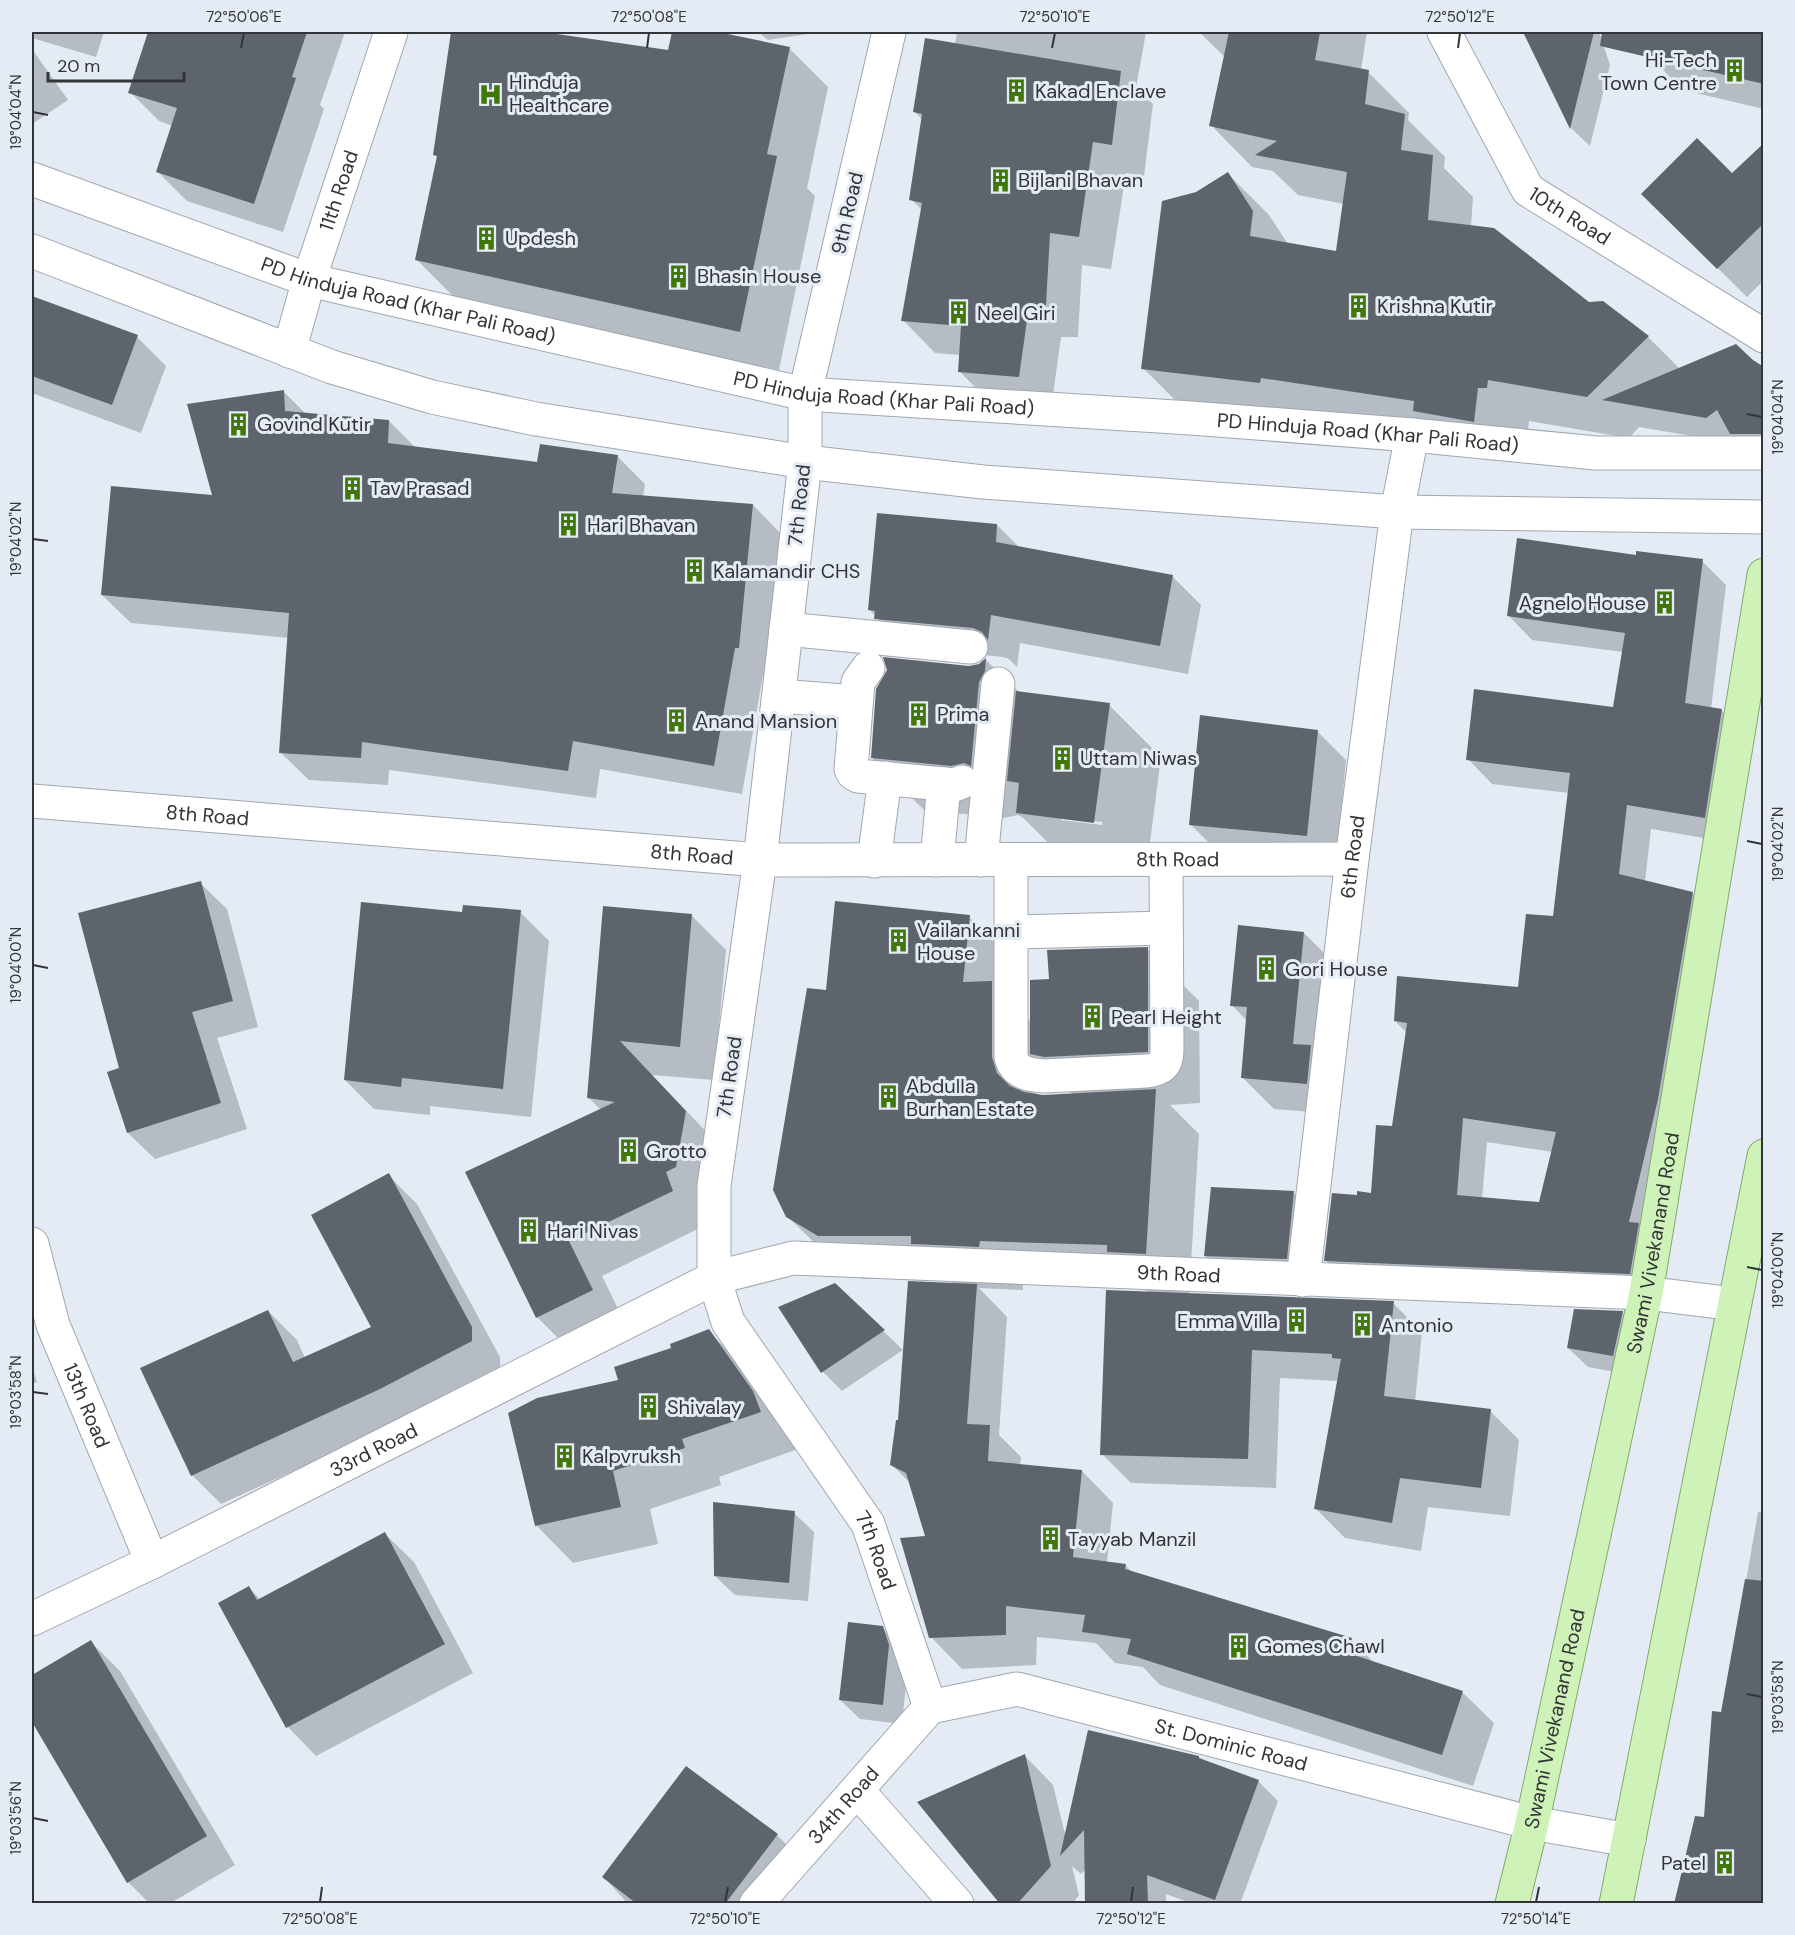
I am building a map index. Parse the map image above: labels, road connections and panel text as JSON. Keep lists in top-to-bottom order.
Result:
{
  "streets": {
    "main road": ["Swami Vivekanand Road"],
    "street": [
      "11th Road",
      "9th Road",
      "10th Road",
      "PD Hinduja Road (Khar Pali Road)",
      "7th Road",
      "8th Road",
      "6th Road",
      "13th Road",
      "33rd Road",
      "St. Dominic Road",
      "34th Road"
    ]
  },
  "crossings": [
    ["11th Road", "PD Hinduja Road (Khar Pali Road)"],
    ["9th Road", "PD Hinduja Road (Khar Pali Road)"],
    ["9th Road", "7th Road"],
    ["9th Road", "6th Road"],
    ["9th Road", "Swami Vivekanand Road"],
    ["9th Road", "33rd Road"],
    ["PD Hinduja Road (Khar Pali Road)", "7th Road"],
    ["PD Hinduja Road (Khar Pali Road)", "6th Road"],
    ["7th Road", "8th Road"],
    ["7th Road", "33rd Road"],
    ["7th Road", "St. Dominic Road"],
    ["7th Road", "34th Road"],
    ["8th Road", "6th Road"],
    ["Swami Vivekanand Road", "St. Dominic Road"],
    ["13th Road", "33rd Road"],
    ["St. Dominic Road", "34th Road"]
  ],
  "places": {
    "building": [
      "Hi-Tech Town Centre",
      "Kakad Enclave",
      "Bijlani Bhavan",
      "Updesh",
      "Bhasin House",
      "Krishna Kutir",
      "Neel Giri",
      "Govind Kutir",
      "Tav Prasad",
      "Hari Bhavan",
      "Kalamandir CHS",
      "Agnelo House",
      "Prima",
      "Anand Mansion",
      "Uttam Niwas",
      "Vailankanni House",
      "Gori House",
      "Pearl Height",
      "Abdulla Burhan Estate",
      "Grotto",
      "Hari Nivas",
      "Emma Villa",
      "Antonio",
      "Shivalay",
      "Kalpvruksh",
      "Tayyab Manzil",
      "Gomes Chawl",
      "Patel"
    ],
    "hospital": ["Hinduja Healthcare"]
  },
  "scale_bar": "20 m",
  "coordinates": [
    "72°50'06\"E",
    "72°50'08\"E",
    "72°50'10\"E",
    "72°50'12\"E",
    "19°04'04\"N",
    "19°04'02\"N",
    "19°04'00\"N",
    "19°03'58\"N",
    "19°03'56\"N",
    "72°50'14\"E"
  ]
}
